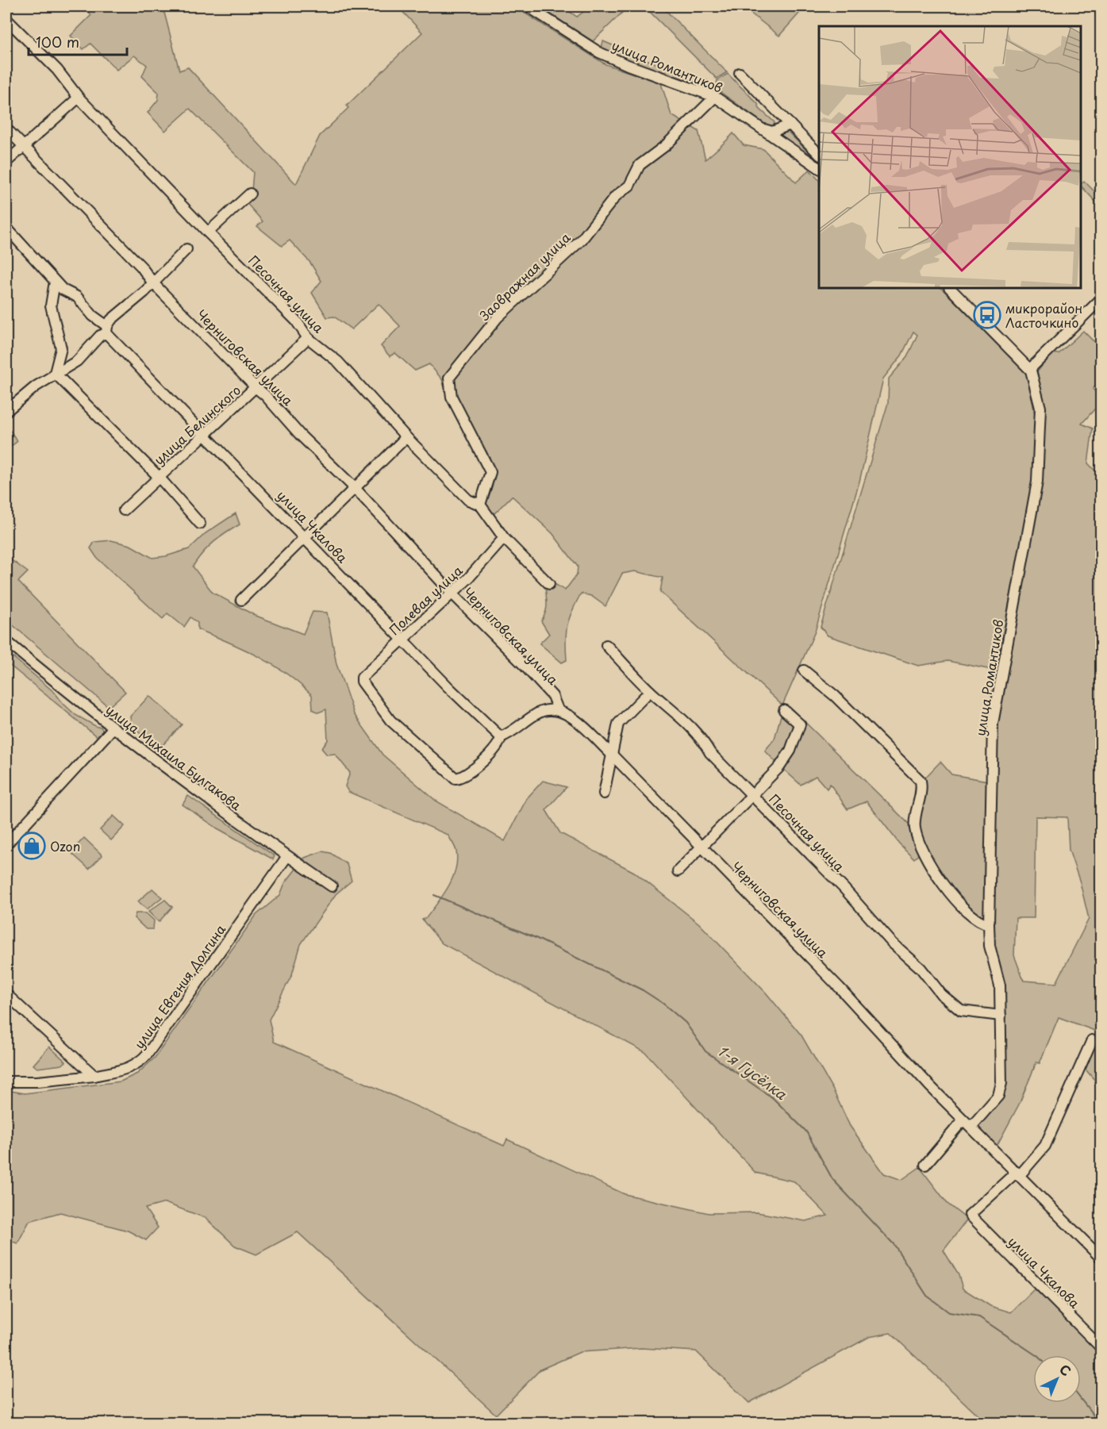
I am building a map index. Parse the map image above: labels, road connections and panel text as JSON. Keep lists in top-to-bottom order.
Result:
{
  "streets": {
    "street": [
      "улица Романтиков",
      "Заовражная улица",
      "Песочная улица",
      "Черниговская улица",
      "улица Белинского",
      "улица Чкалова",
      "Полевая улица",
      "улица Михаила Булгакова",
      "улица Евгения Долгина"
    ]
  },
  "crossings": [
    ["улица Романтиков", "Заовражная улица"],
    ["улица Романтиков", "Песочная улица"],
    ["улица Романтиков", "Черниговская улица"],
    ["Заовражная улица", "Песочная улица"],
    ["Песочная улица", "улица Белинского"],
    ["Песочная улица", "Полевая улица"],
    ["Черниговская улица", "улица Белинского"],
    ["Черниговская улица", "улица Чкалова"],
    ["Черниговская улица", "Полевая улица"],
    ["улица Белинского", "улица Чкалова"],
    ["улица Чкалова", "Полевая улица"],
    ["улица Михаила Булгакова", "улица Евгения Долгина"]
  ],
  "water": ["1-я Гусёлка"],
  "places": {
    "bus stop": ["микрорайон Ласточкино"],
    "shop": ["Ozon"]
  },
  "scale_bar": "100 m",
  "north": "top right"
}
